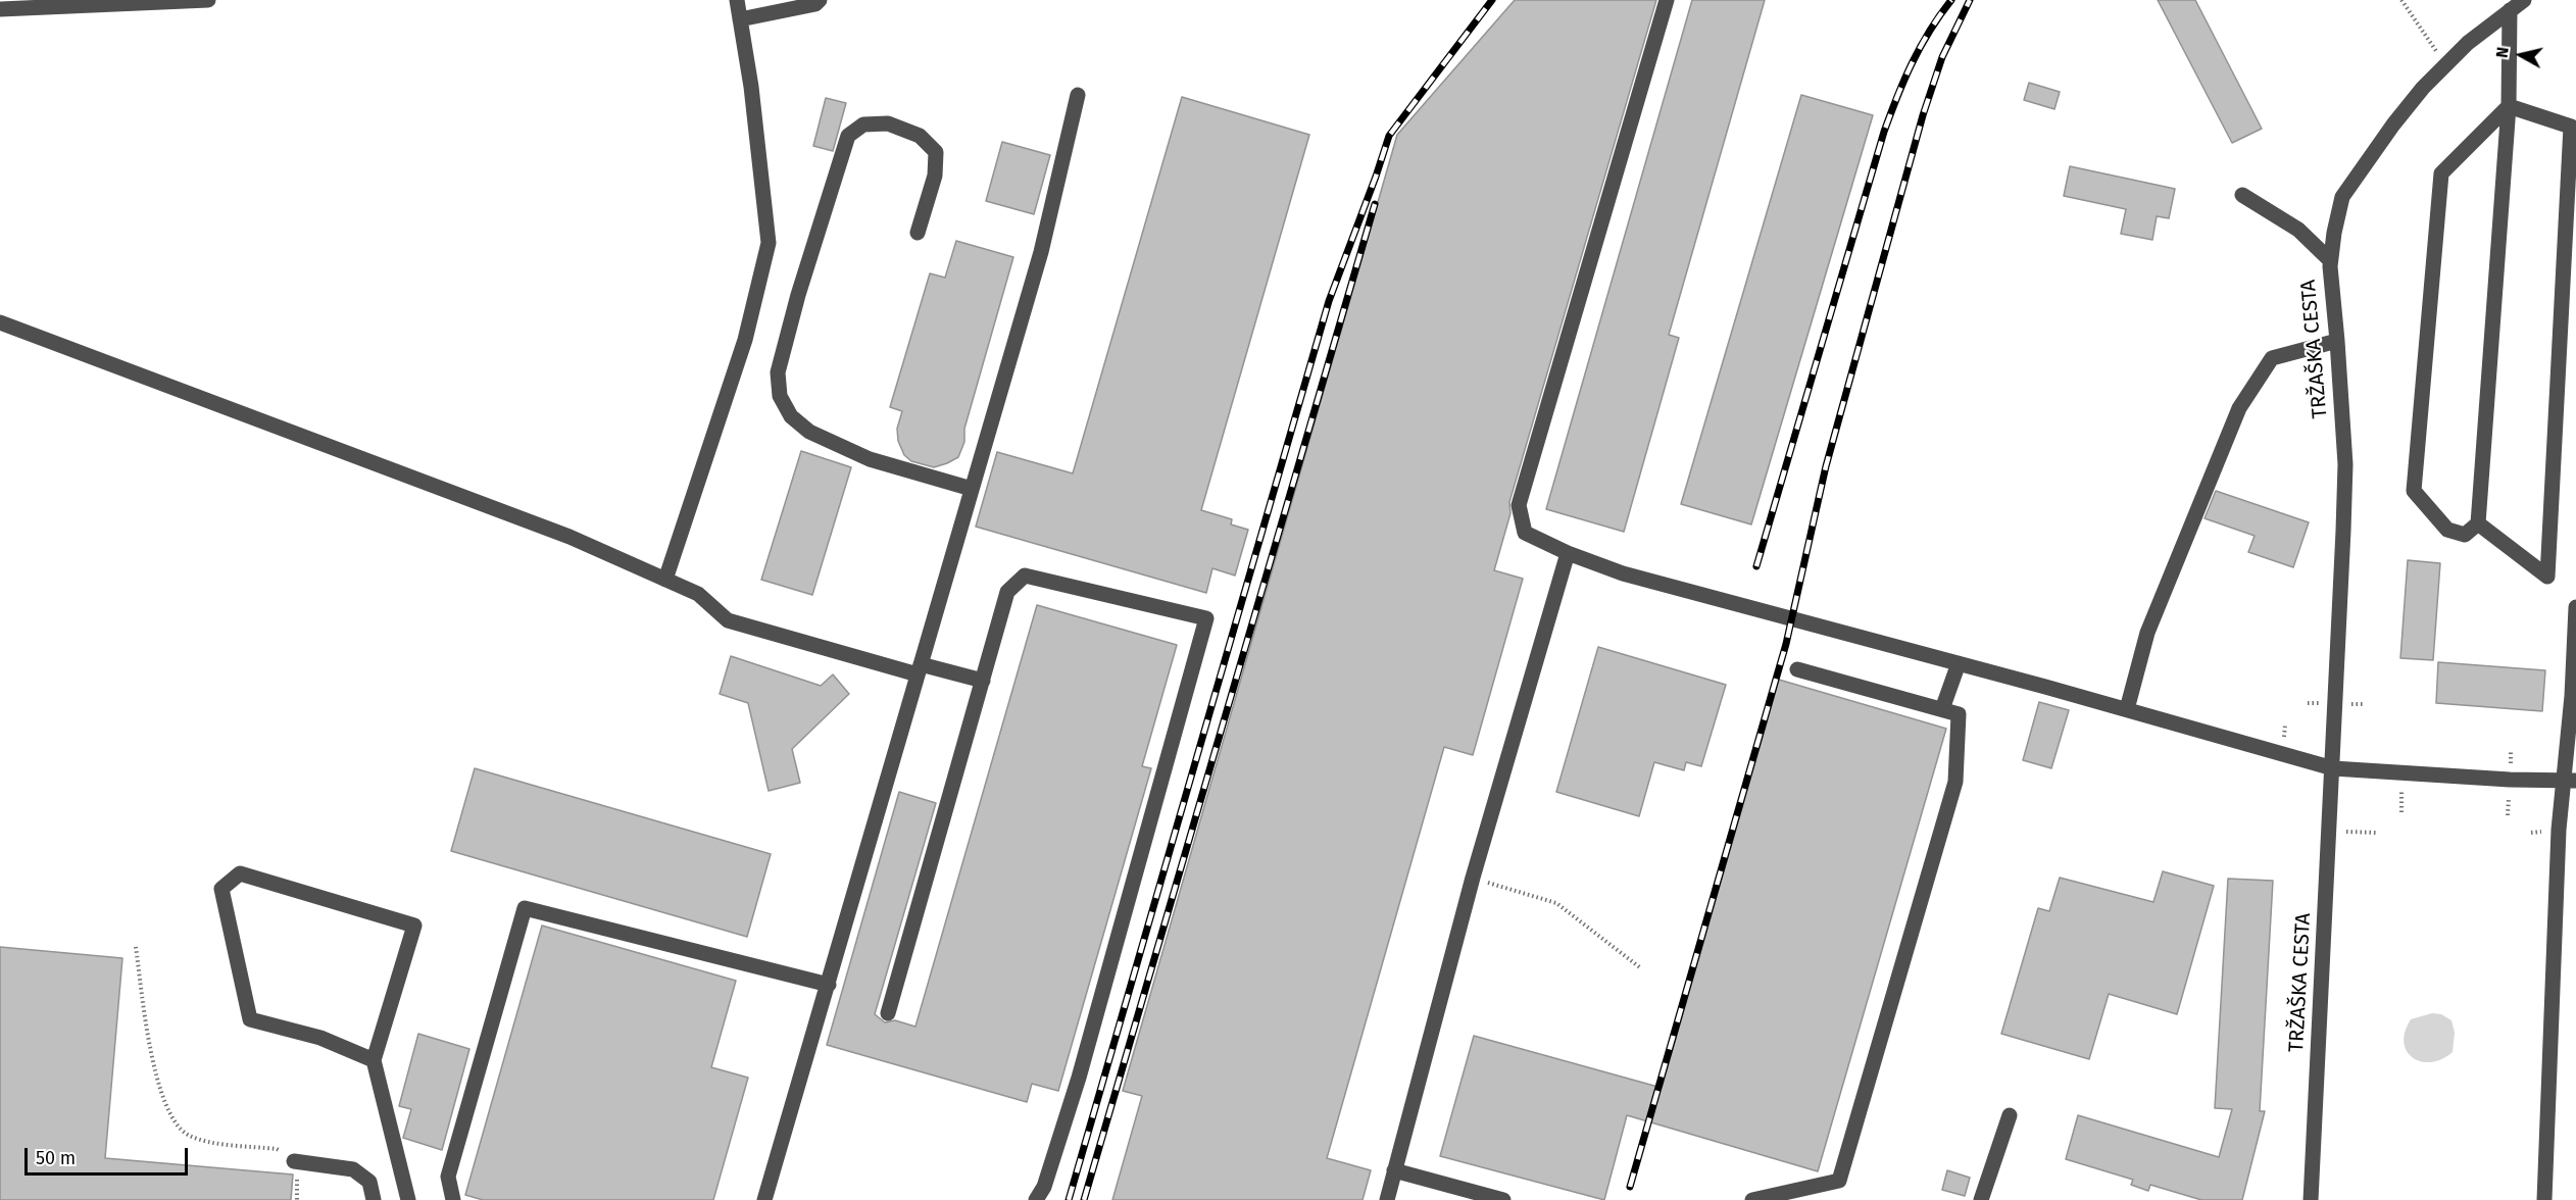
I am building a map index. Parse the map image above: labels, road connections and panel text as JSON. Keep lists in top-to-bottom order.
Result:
{
  "streets": {
    "street": ["TRŽAŠKA CESTA"]
  },
  "scale_bar": "50 m",
  "north": "left"
}
